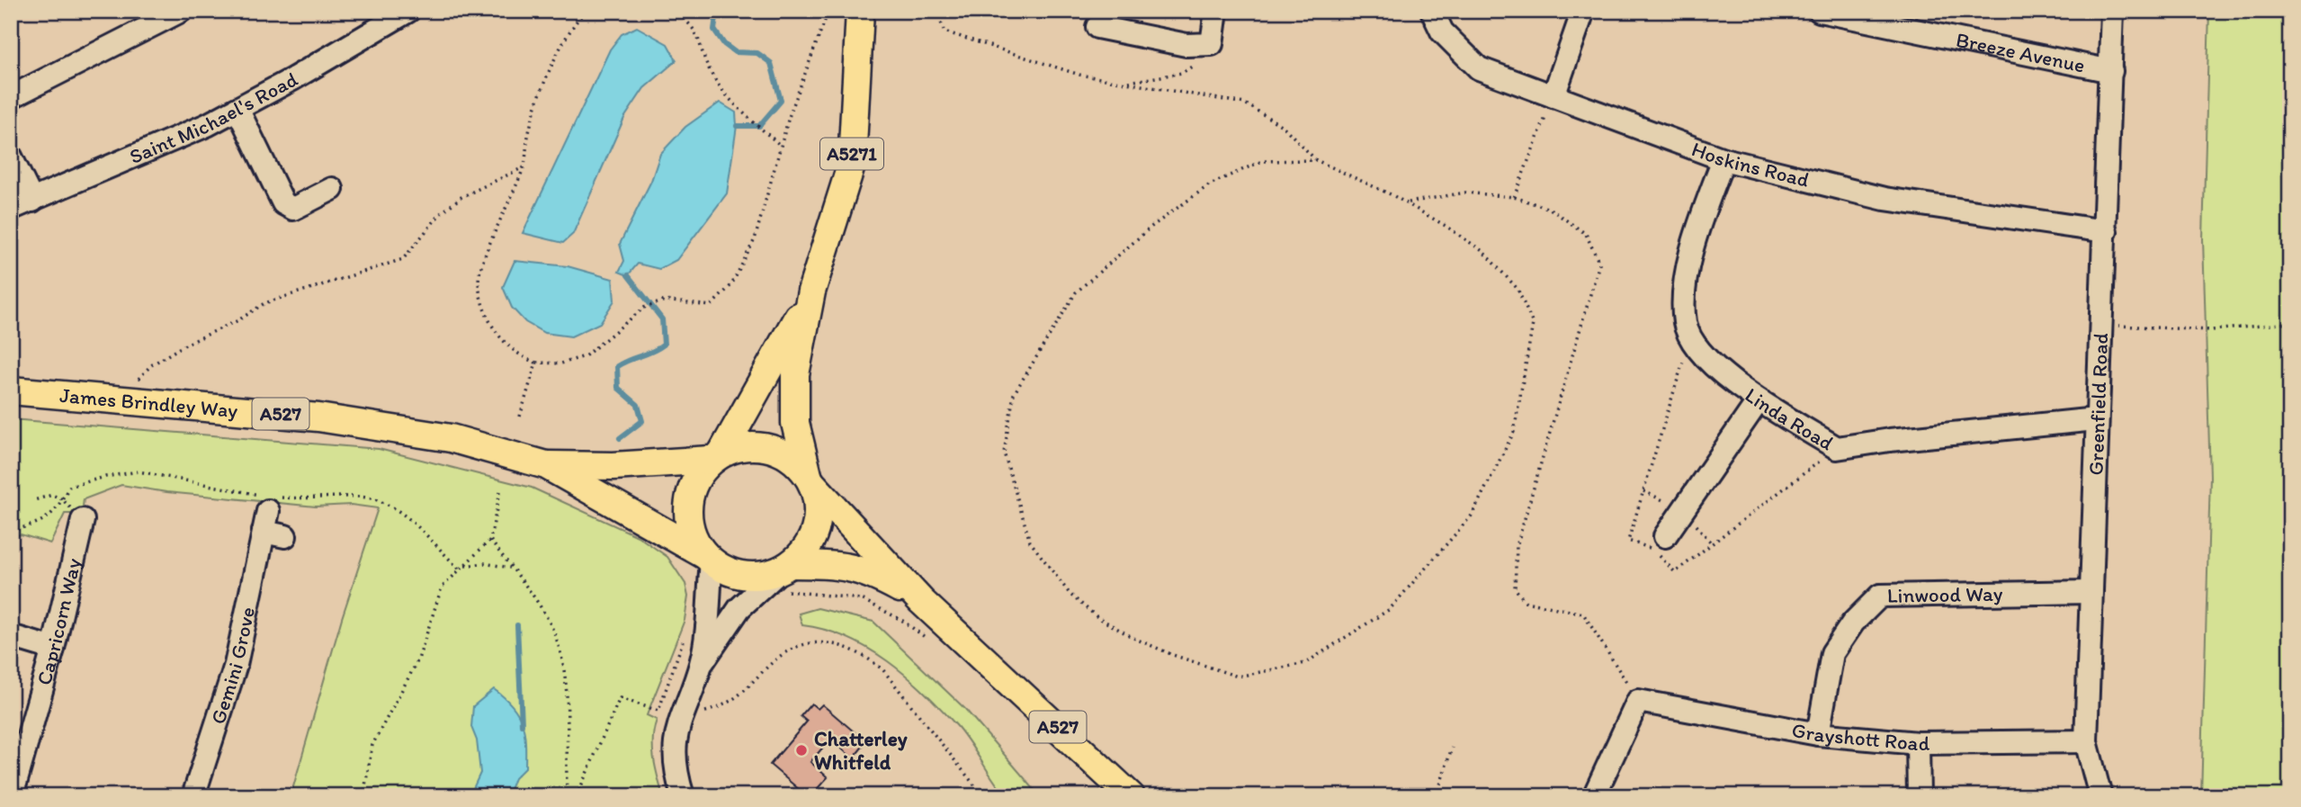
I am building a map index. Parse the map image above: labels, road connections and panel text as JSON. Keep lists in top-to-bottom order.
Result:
{
  "streets": {
    "main road": ["A5271", "James Brindley Way", "A527"],
    "street": [
      "Breeze Avenue",
      "Saint Michael's Road",
      "Hoskins Road",
      "Greenfield Road",
      "Linda Road",
      "Linwood Way",
      "Capricorn Way",
      "Gemini Grove",
      "Grayshott Road"
    ]
  },
  "crossings": [
    ["Breeze Avenue", "Greenfield Road"],
    ["A5271", "James Brindley Way"],
    ["A5271", "A527"],
    ["Hoskins Road", "Greenfield Road"],
    ["Hoskins Road", "Linda Road"],
    ["James Brindley Way", "A527"],
    ["Greenfield Road", "Linda Road"],
    ["Greenfield Road", "Linwood Way"],
    ["Greenfield Road", "Grayshott Road"],
    ["Linwood Way", "Grayshott Road"]
  ],
  "places": ["Chatterley Whitfeld"]
}
